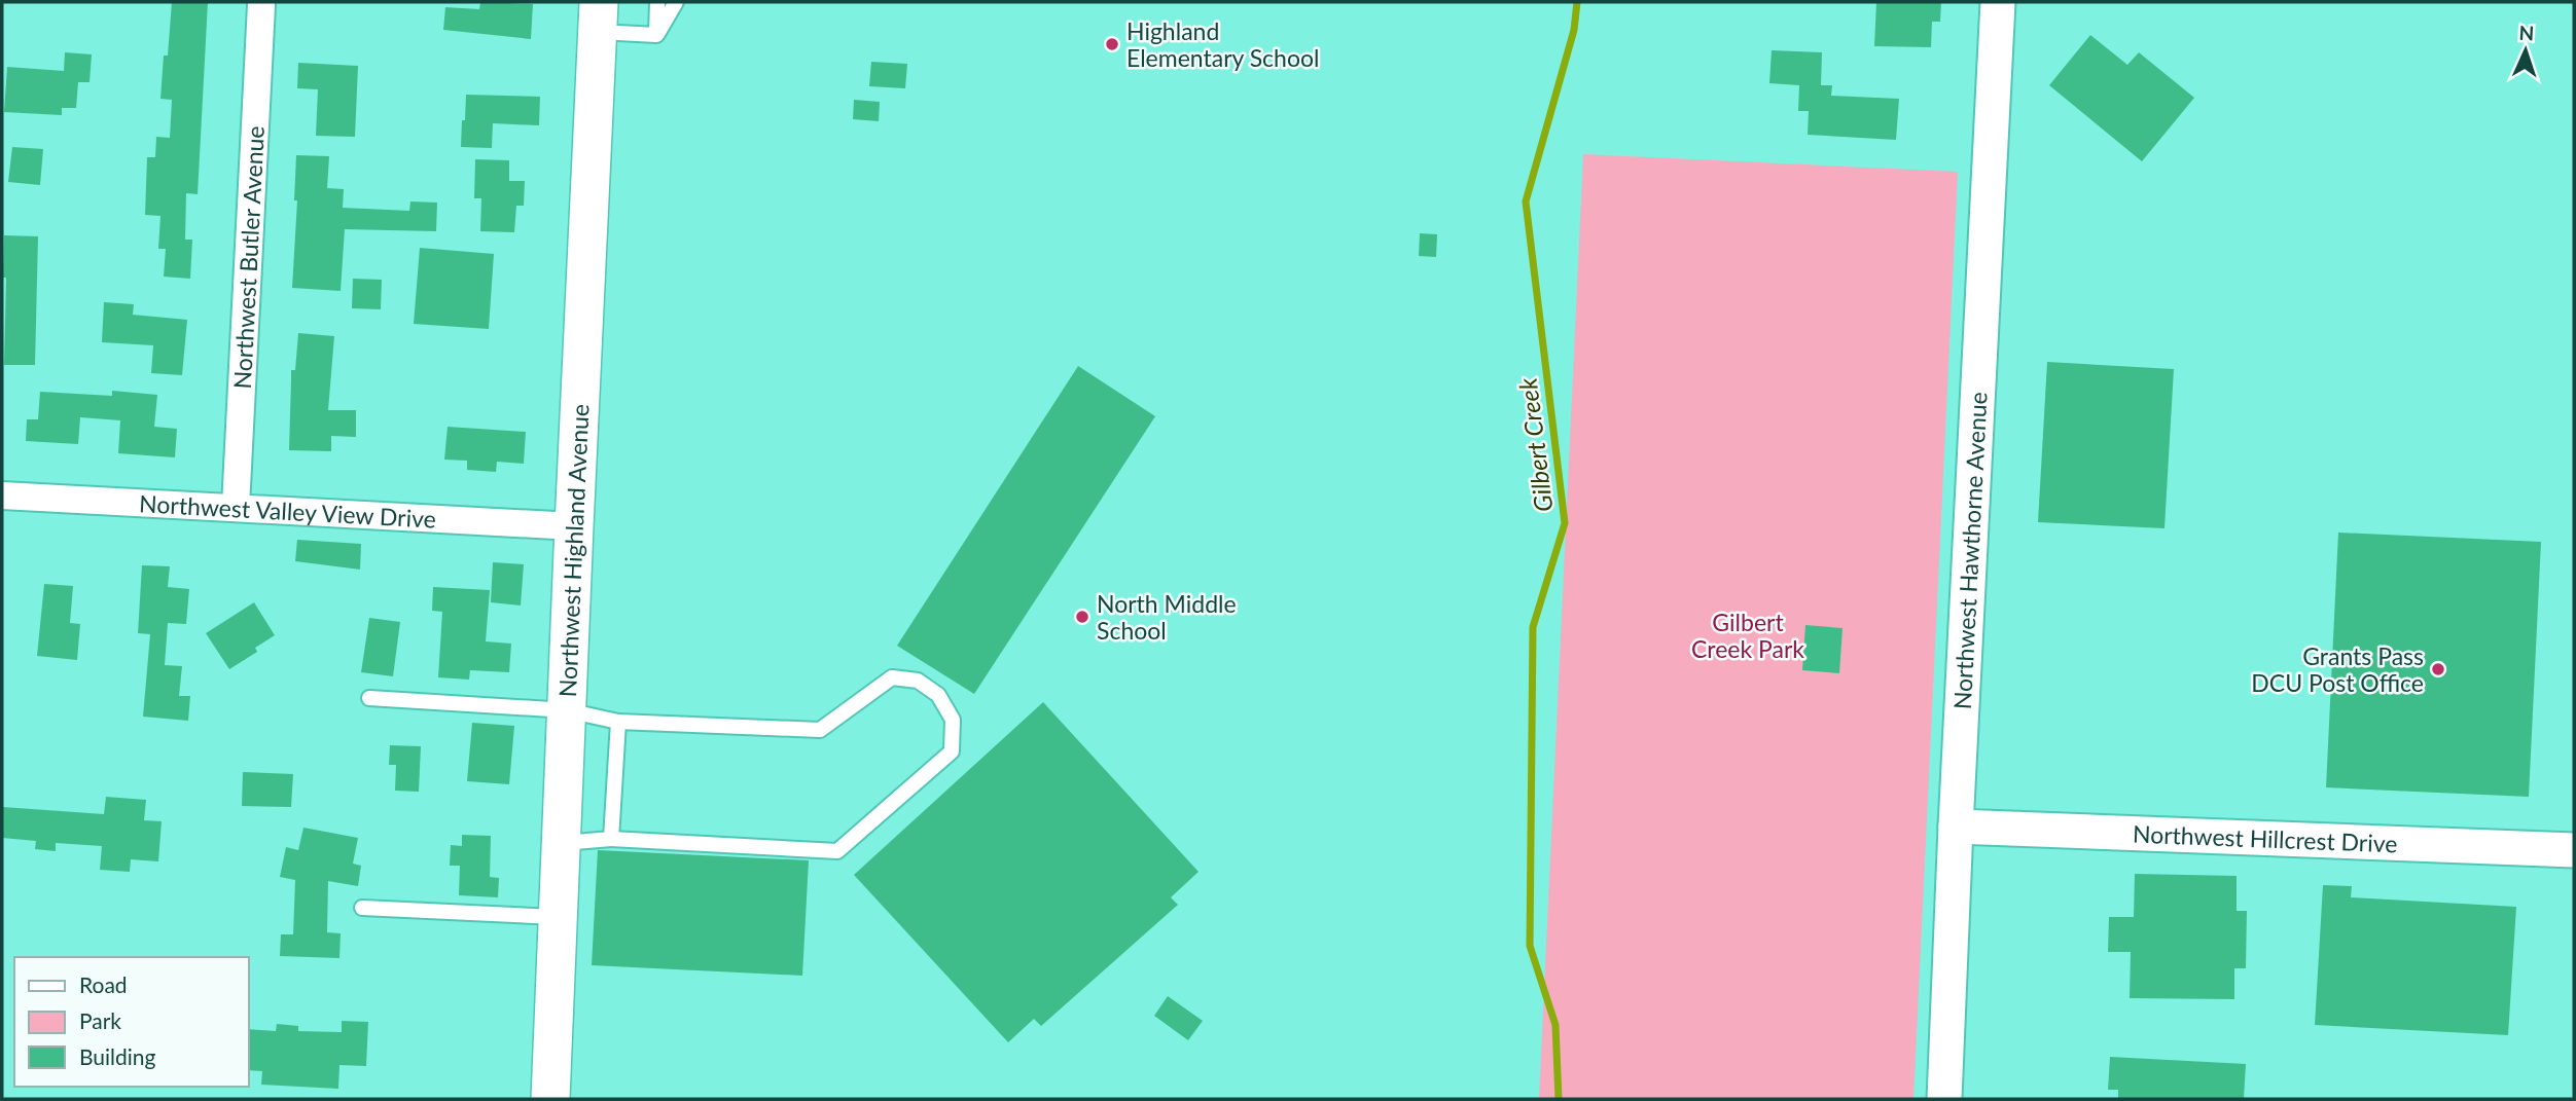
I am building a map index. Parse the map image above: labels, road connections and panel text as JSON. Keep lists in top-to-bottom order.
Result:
{
  "streets": {
    "main road": ["Northwest Highland Avenue"],
    "street": [
      "Northwest Butler Avenue",
      "Northwest Valley View Drive",
      "Northwest Hawthorne Avenue",
      "Northwest Hillcrest Drive"
    ]
  },
  "crossings": [
    ["Northwest Butler Avenue", "Northwest Valley View Drive"],
    ["Northwest Valley View Drive", "Northwest Highland Avenue"],
    ["Northwest Hawthorne Avenue", "Northwest Hillcrest Drive"]
  ],
  "water": ["Gilbert Creek"],
  "parks": ["Gilbert Creek Park"],
  "places": ["Highland Elementary School", "North Middle School", "Grants Pass DCU Post Office"],
  "legend": ["Road", "Park", "Building"],
  "north": "top"
}
